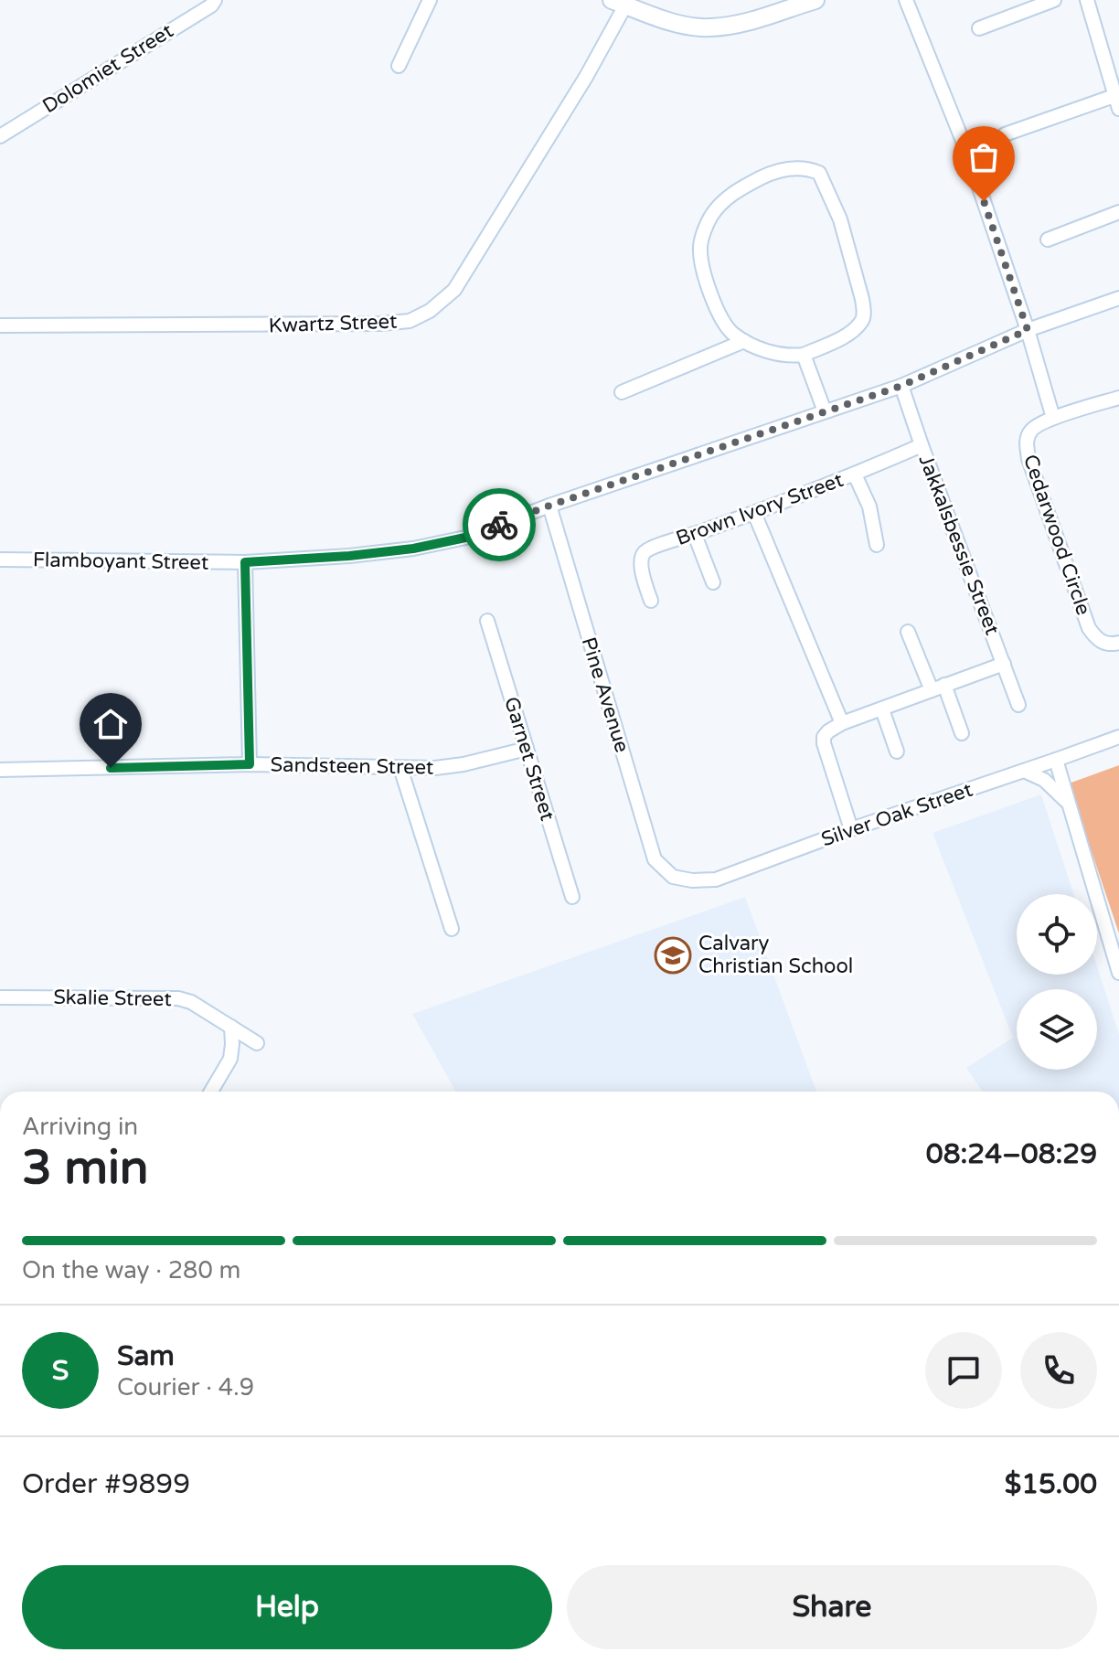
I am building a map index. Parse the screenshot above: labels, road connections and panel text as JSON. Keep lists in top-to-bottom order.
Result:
{
  "streets": {
    "street": [
      "Dolomiet Street",
      "Kwartz Street",
      "Brown Ivory Street",
      "Cedarwood Circle",
      "Jakkalsbessie Street",
      "Flamboyant Street",
      "Pine Avenue",
      "Garnet Street",
      "Sandsteen Street",
      "Silver Oak Street",
      "Skalie Street"
    ]
  },
  "crossings": [
    ["Brown Ivory Street", "Jakkalsbessie Street"],
    ["Jakkalsbessie Street", "Flamboyant Street"],
    ["Flamboyant Street", "Pine Avenue"],
    ["Pine Avenue", "Silver Oak Street"],
    ["Garnet Street", "Sandsteen Street"]
  ],
  "places": {
    "school or university": ["Calvary Christian School"]
  },
  "page": {
    "heading": ["3 min", "Arriving in", "08:24–08:29"],
    "panel": [
      "Sam",
      "Courier · 4.9",
      "Order #9899",
      "$15.00"
    ],
    "bar": "On the way · 280 m",
    "round": "S",
    "buttons": ["Help", "Share"]
  }
}
